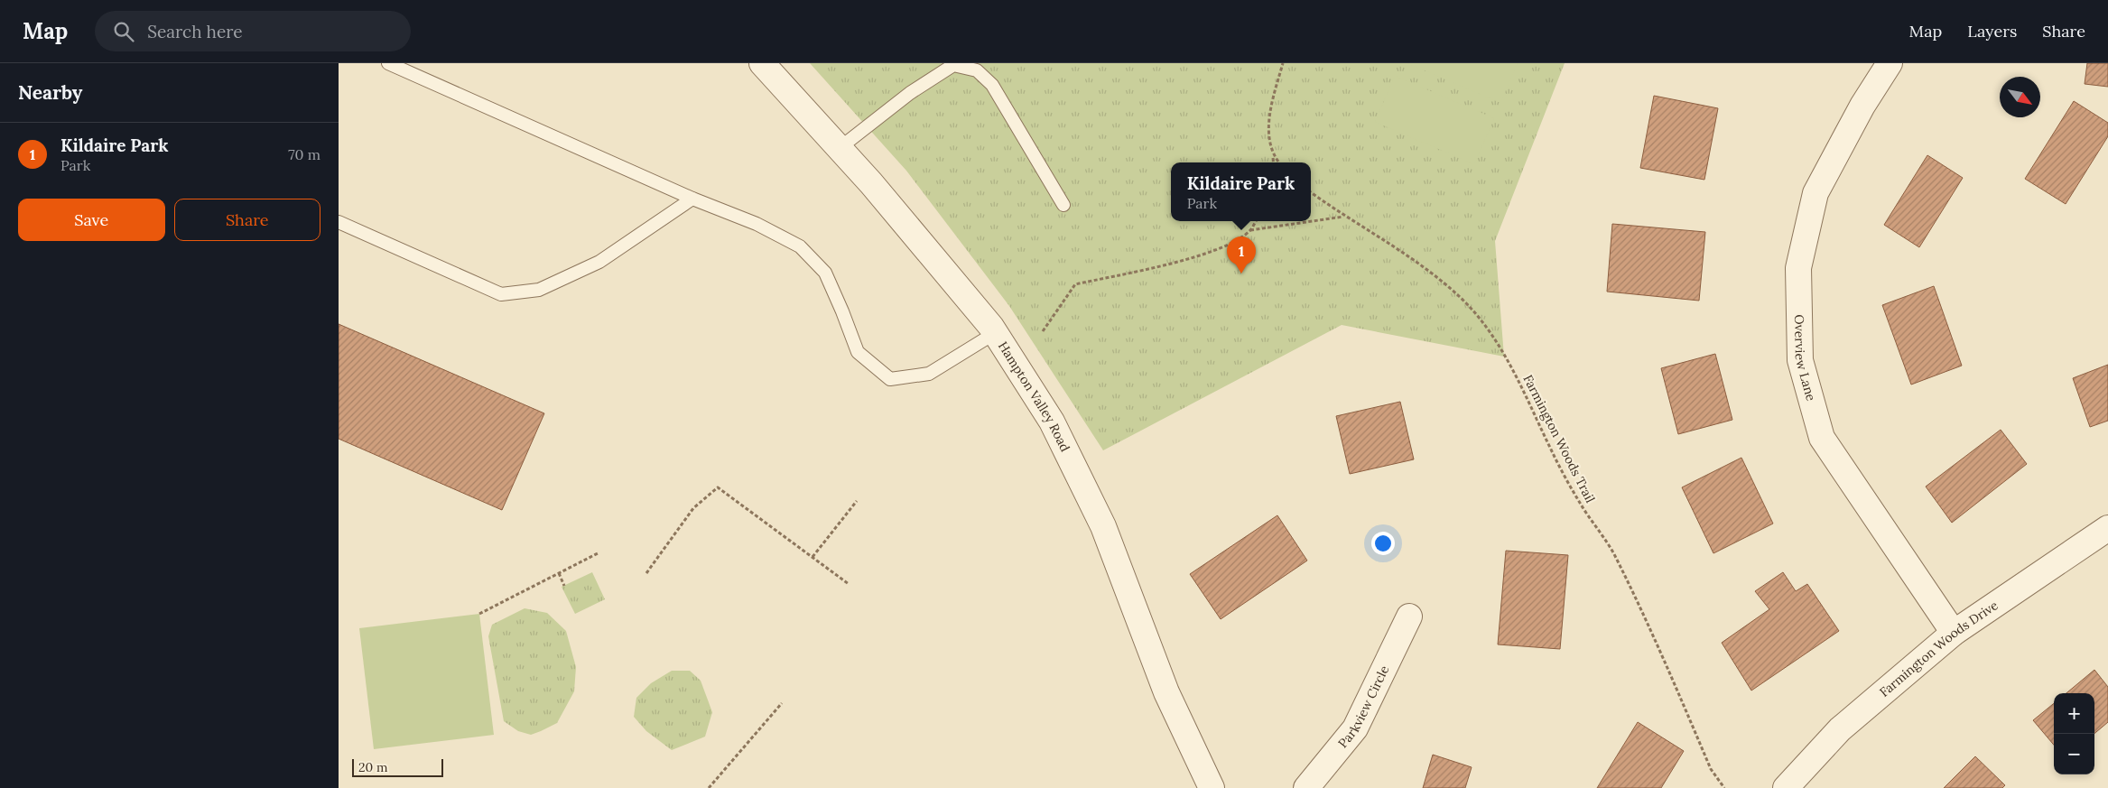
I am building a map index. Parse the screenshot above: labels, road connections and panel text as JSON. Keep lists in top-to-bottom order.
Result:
{
  "streets": {
    "street": [
      "Overview Lane",
      "Hampton Valley Road",
      "Farmington Woods Drive",
      "Parkview Circle"
    ],
    "path": ["Farmington Woods Trail"]
  },
  "crossings": [
    ["Overview Lane", "Farmington Woods Drive"]
  ],
  "scale_bar": "20 m",
  "north": "bottom right",
  "page": {
    "header": "Map",
    "search": "Search here",
    "nav": ["Map", "Layers", "Share"],
    "heading": "Nearby",
    "list": [
      {
        "mark": "1",
        "name": "Kildaire Park",
        "note": "Park",
        "value": "70 m"
      }
    ],
    "popup": ["Kildaire Park", "Park"],
    "buttons": ["Save", "Share"],
    "pins": "1",
    "map_buttons": ["+", "−"],
    "scale": "20 m"
  }
}
